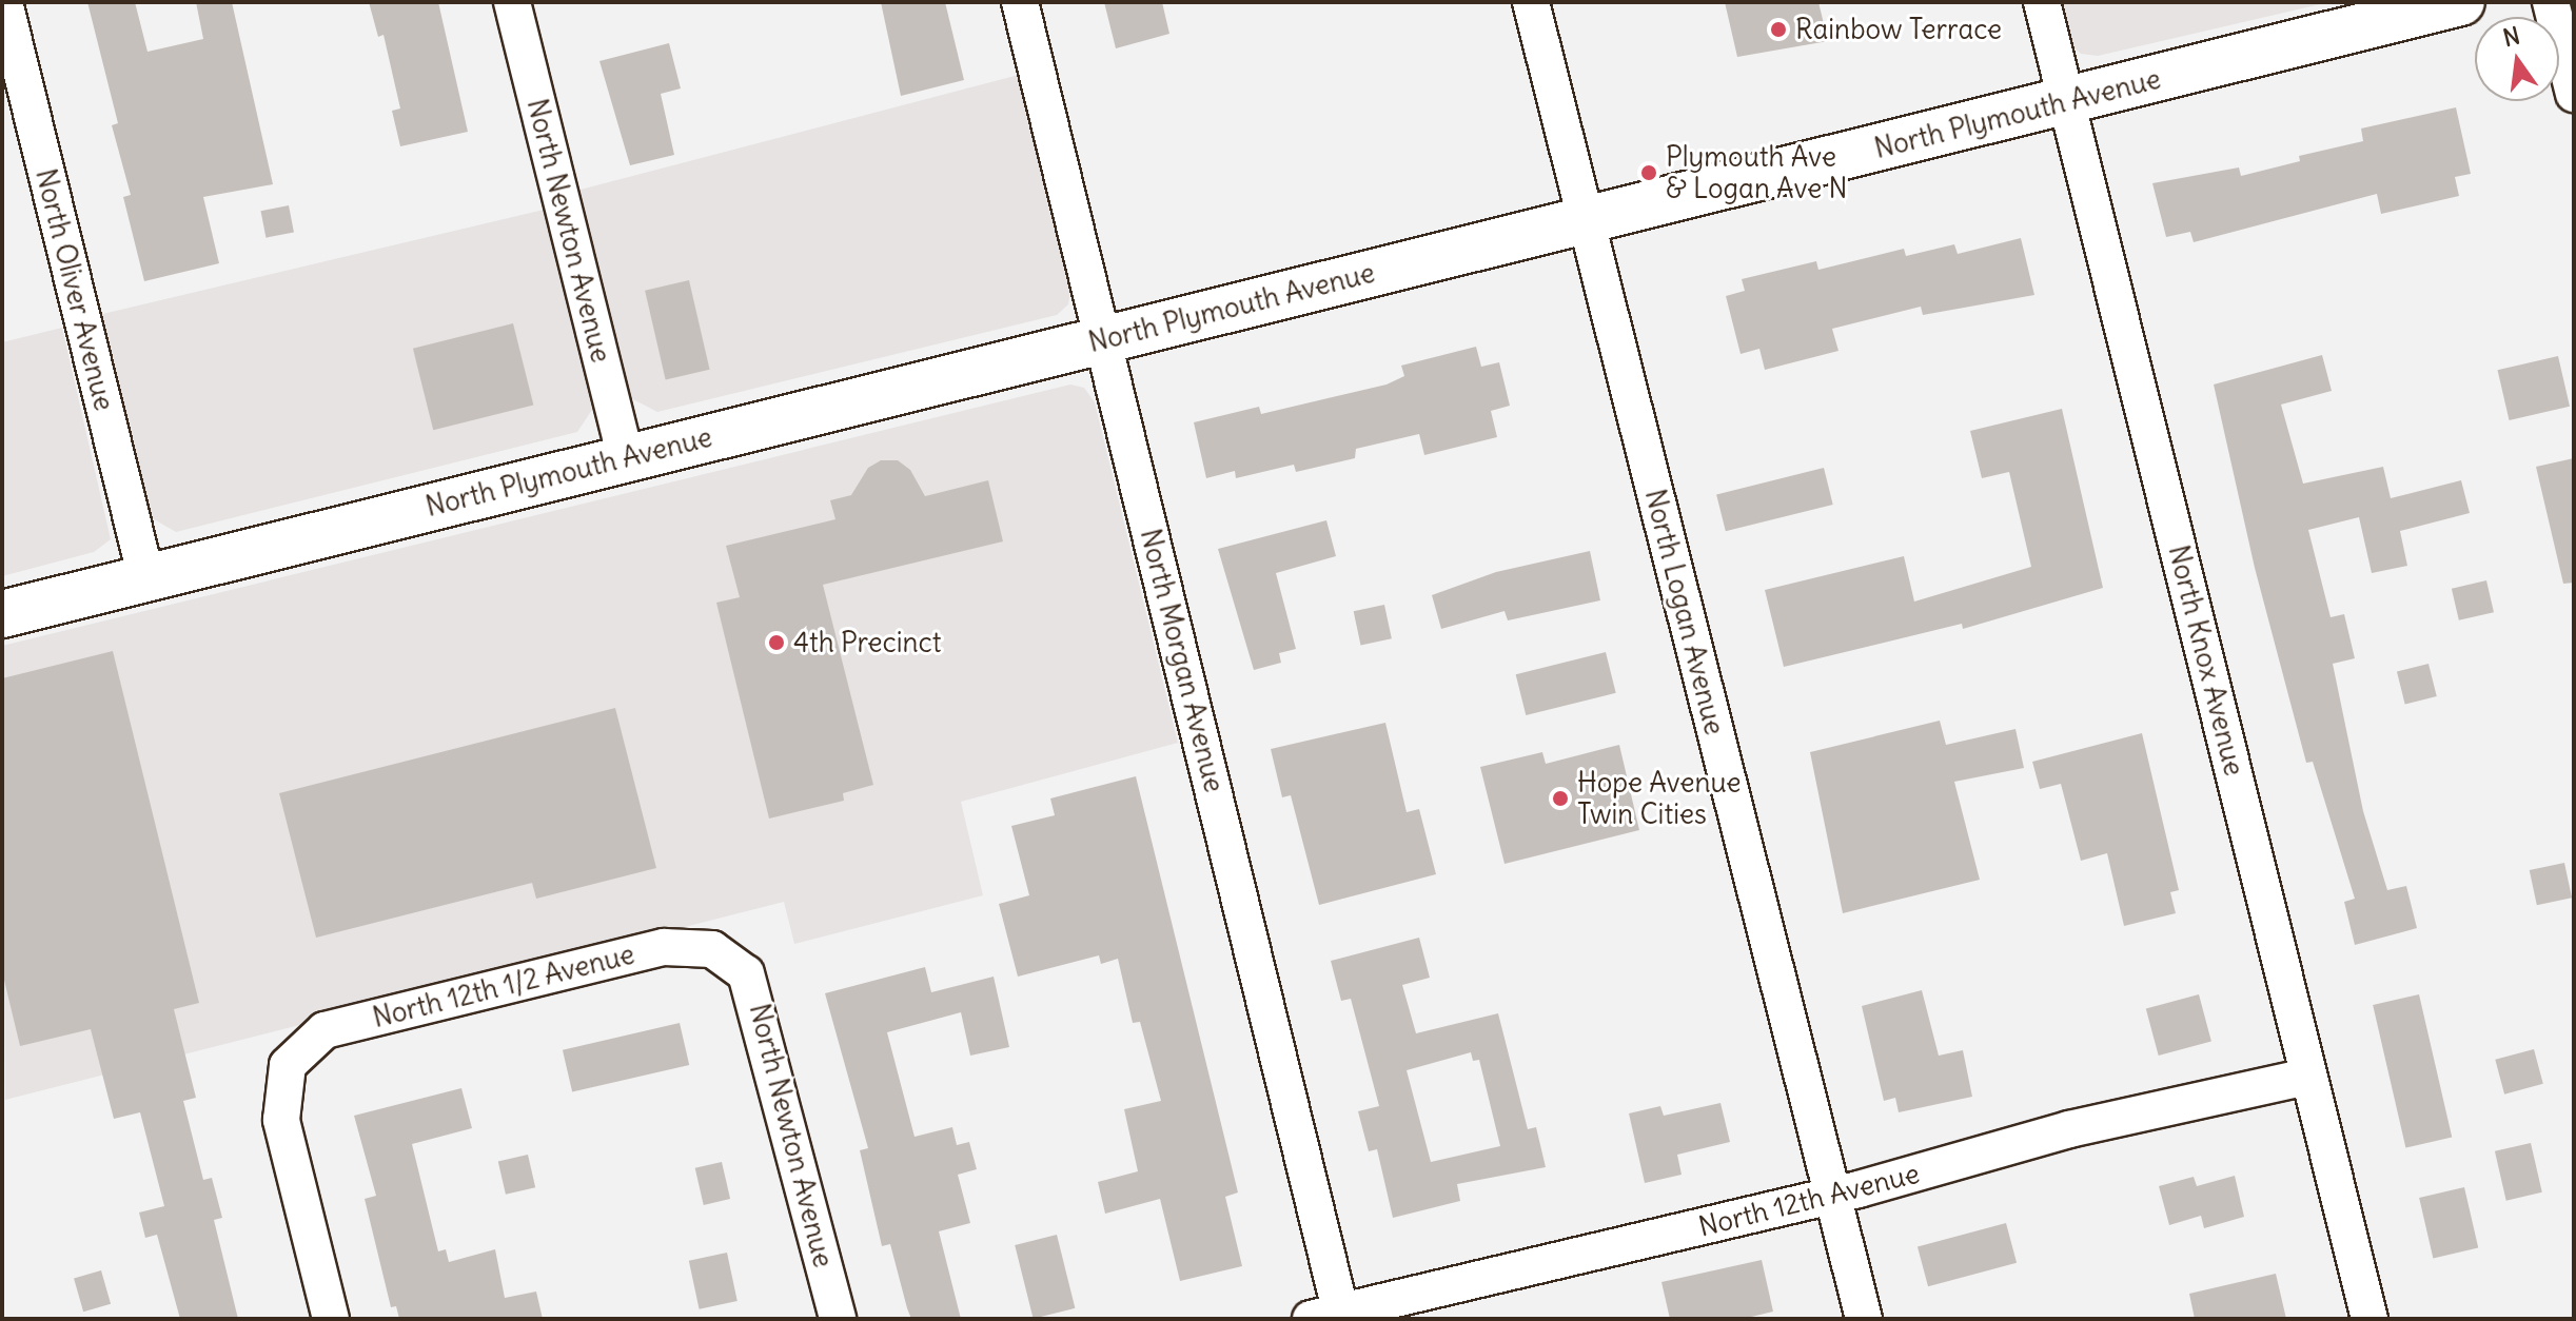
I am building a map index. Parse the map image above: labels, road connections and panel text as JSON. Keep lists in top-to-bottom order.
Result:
{
  "streets": {
    "main road": ["North Plymouth Avenue"],
    "street": [
      "North Newton Avenue",
      "North Oliver Avenue",
      "North Logan Avenue",
      "North Morgan Avenue",
      "North Knox Avenue",
      "North 12th 1/2 Avenue",
      "North 12th Avenue"
    ]
  },
  "crossings": [
    ["North Plymouth Avenue", "North Newton Avenue"],
    ["North Plymouth Avenue", "North Oliver Avenue"],
    ["North Plymouth Avenue", "North Logan Avenue"],
    ["North Plymouth Avenue", "North Morgan Avenue"],
    ["North Plymouth Avenue", "North Knox Avenue"],
    ["North Newton Avenue", "North 12th 1/2 Avenue"],
    ["North Logan Avenue", "North 12th Avenue"],
    ["North Morgan Avenue", "North 12th Avenue"],
    ["North Knox Avenue", "North 12th Avenue"]
  ],
  "places": [
    "Rainbow Terrace",
    "Plymouth Ave & Logan Ave N",
    "4th Precinct",
    "Hope Avenue Twin Cities"
  ],
  "north": "top"
}
